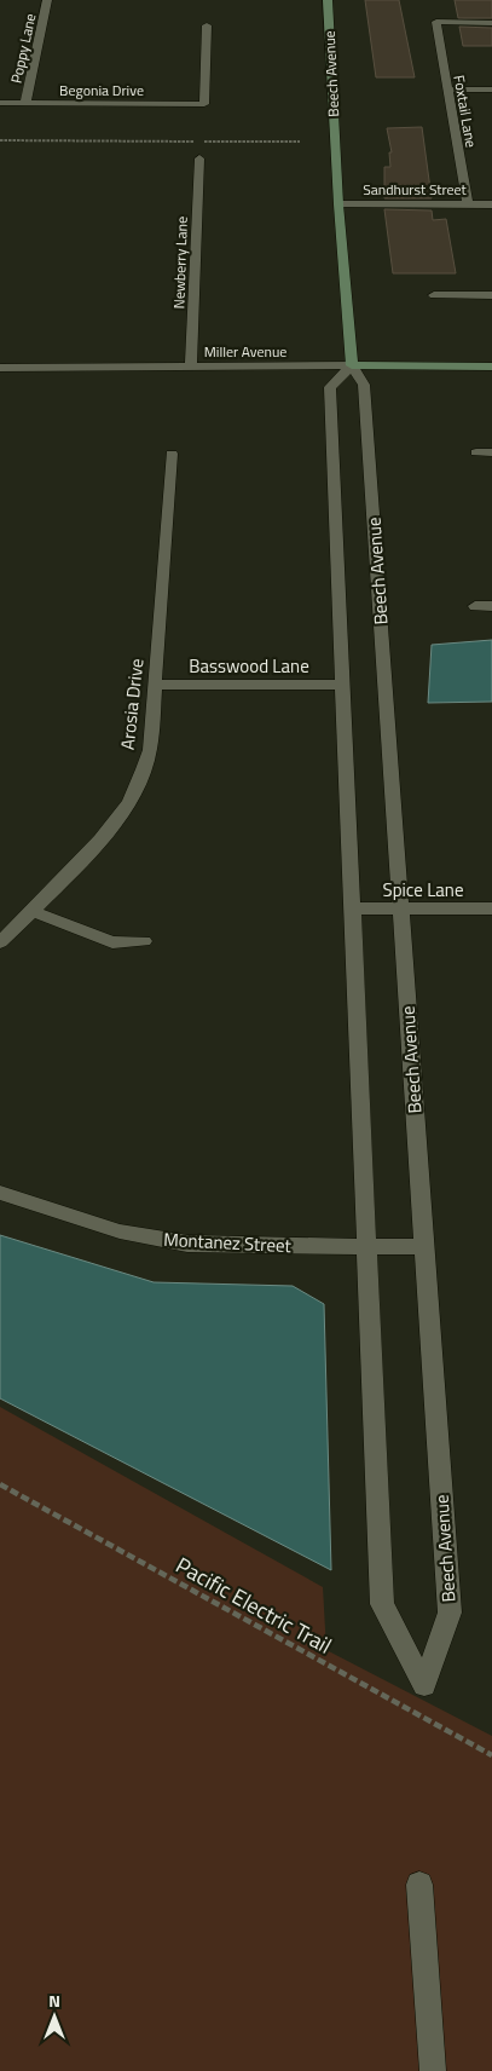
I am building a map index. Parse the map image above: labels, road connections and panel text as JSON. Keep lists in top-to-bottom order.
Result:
{
  "streets": {
    "street": [
      "Poppy Lane",
      "Beech Avenue",
      "Begonia Drive",
      "Foxtail Lane",
      "Sandhurst Street",
      "Newberry Lane",
      "Miller Avenue",
      "Basswood Lane",
      "Arosia Drive",
      "Spice Lane",
      "Montanez Street"
    ],
    "path": ["Pacific Electric Trail"]
  },
  "crossings": [
    ["Poppy Lane", "Begonia Drive"],
    ["Beech Avenue", "Sandhurst Street"],
    ["Beech Avenue", "Miller Avenue"],
    ["Beech Avenue", "Basswood Lane"],
    ["Beech Avenue", "Spice Lane"],
    ["Beech Avenue", "Montanez Street"],
    ["Foxtail Lane", "Sandhurst Street"],
    ["Newberry Lane", "Miller Avenue"],
    ["Basswood Lane", "Arosia Drive"]
  ],
  "north": "top"
}
